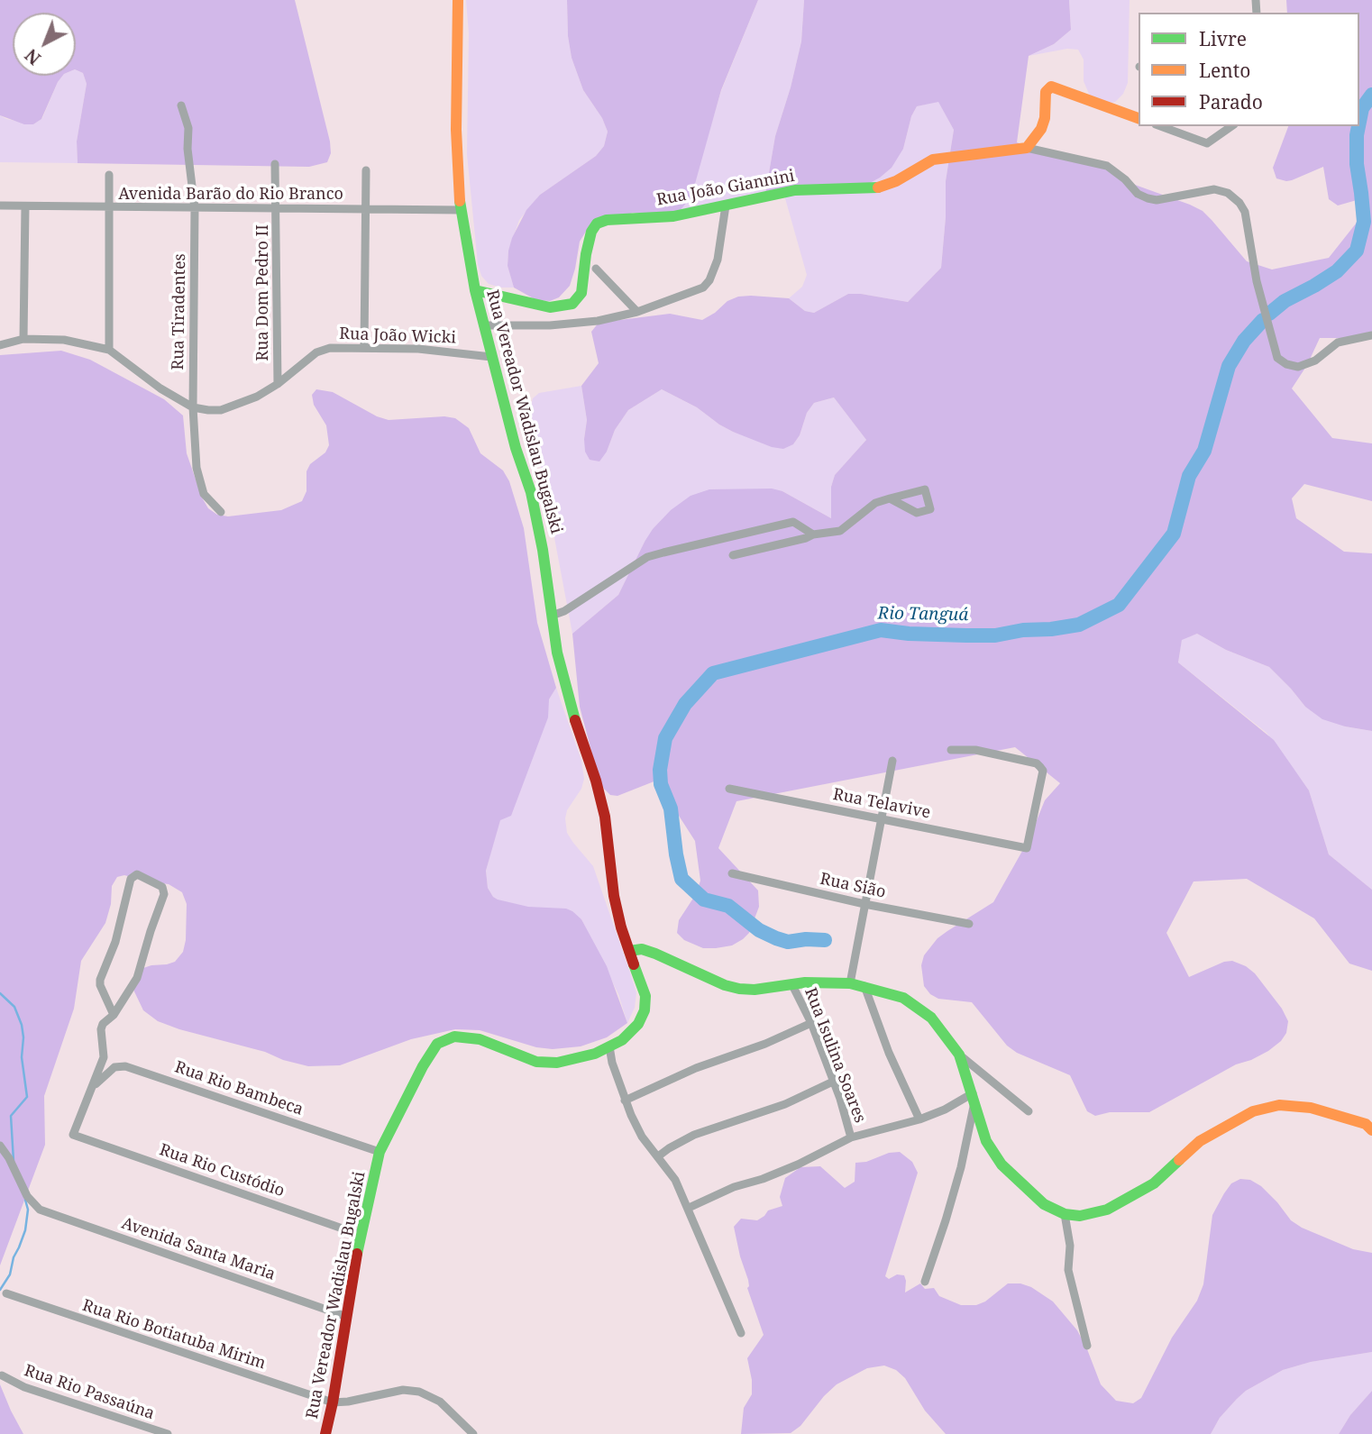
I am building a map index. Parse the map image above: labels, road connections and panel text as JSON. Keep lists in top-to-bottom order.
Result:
{
  "streets": {
    "street": [
      "Rua João Giannini",
      "Avenida Barão do Rio Branco",
      "Rua Dom Pedro II",
      "Rua Tiradentes",
      "Rua João Wicki",
      "Rua Vereador Wadislau Bugalski",
      "Rua Telavive",
      "Rua Sião",
      "Rua Isulina Soares",
      "Rua Rio Bambeca",
      "Rua Rio Custódio",
      "Avenida Santa Maria",
      "Rua Rio Botiatuba Mirim",
      "Rua Rio Passaúna"
    ]
  },
  "crossings": [
    ["Rua João Giannini", "Rua Vereador Wadislau Bugalski"],
    ["Avenida Barão do Rio Branco", "Rua Dom Pedro II"],
    ["Avenida Barão do Rio Branco", "Rua Tiradentes"],
    ["Avenida Barão do Rio Branco", "Rua Vereador Wadislau Bugalski"],
    ["Rua Dom Pedro II", "Rua João Wicki"],
    ["Rua Tiradentes", "Rua João Wicki"],
    ["Rua João Wicki", "Rua Vereador Wadislau Bugalski"],
    ["Rua Vereador Wadislau Bugalski", "Rua Rio Bambeca"],
    ["Rua Vereador Wadislau Bugalski", "Rua Rio Custódio"],
    ["Rua Vereador Wadislau Bugalski", "Avenida Santa Maria"],
    ["Rua Vereador Wadislau Bugalski", "Rua Rio Botiatuba Mirim"],
    ["Rua Rio Bambeca", "Rua Rio Custódio"]
  ],
  "water": ["Rio Tanguá"],
  "legend": ["Livre", "Lento", "Parado"],
  "north": "bottom left"
}
